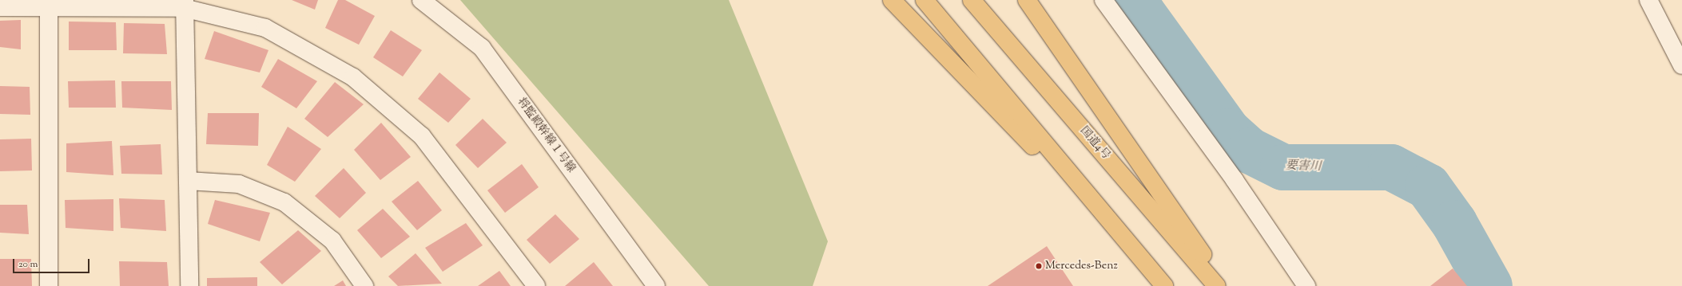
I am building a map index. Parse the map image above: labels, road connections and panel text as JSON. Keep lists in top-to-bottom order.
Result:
{
  "streets": {
    "highway": ["国道4号"],
    "street": ["将監殿幹線１号線"]
  },
  "water": ["要害川"],
  "places": ["Mercedes-Benz"],
  "scale_bar": "20 m"
}
